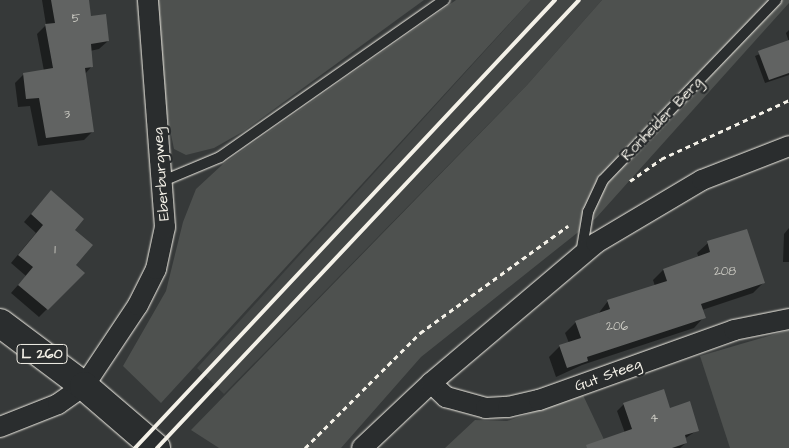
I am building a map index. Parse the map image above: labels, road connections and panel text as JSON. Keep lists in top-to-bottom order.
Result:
{
  "streets": {
    "main road": ["L 260"],
    "street": ["Eberburgweg", "Gut Steeg"],
    "lane": ["Ronheider Berg"]
  },
  "crossings": [
    ["Eberburgweg", "L 260"]
  ],
  "house_numbers": [
    "5",
    "3",
    "1",
    "208",
    "206",
    "4"
  ]
}
